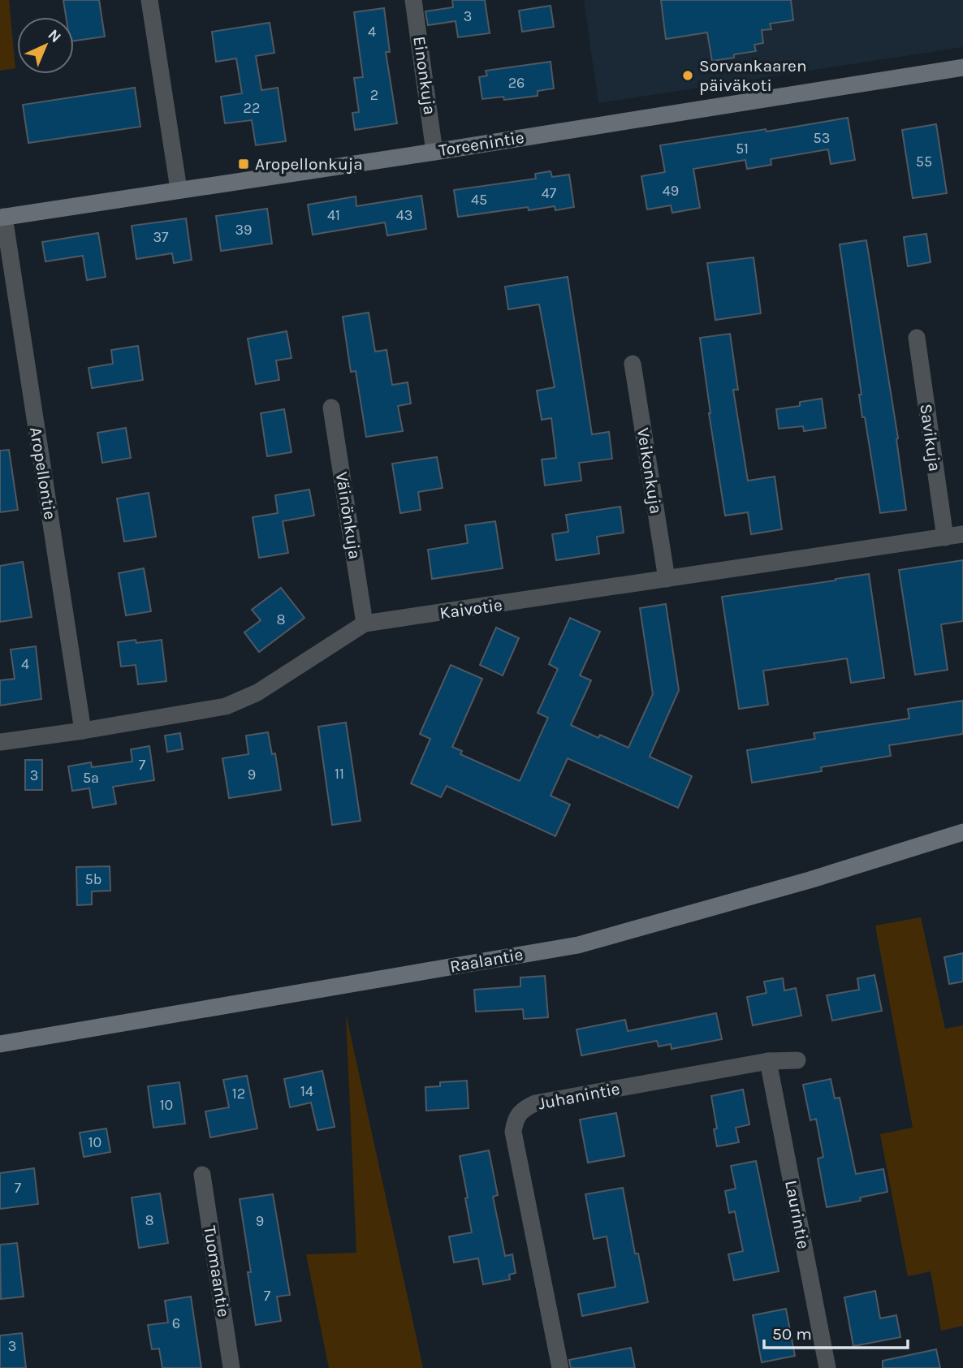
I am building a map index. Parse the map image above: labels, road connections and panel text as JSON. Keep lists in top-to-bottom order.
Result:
{
  "streets": {
    "street": [
      "Einonkuja",
      "Toreenintie",
      "Savikuja",
      "Veikonkuja",
      "Aropellontie",
      "Väinönkuja",
      "Kaivotie",
      "Raalantie",
      "Juhanintie",
      "Laurintie",
      "Tuomaantie"
    ]
  },
  "crossings": [
    ["Einonkuja", "Toreenintie"],
    ["Toreenintie", "Aropellontie"],
    ["Savikuja", "Kaivotie"],
    ["Veikonkuja", "Kaivotie"],
    ["Aropellontie", "Kaivotie"],
    ["Väinönkuja", "Kaivotie"],
    ["Juhanintie", "Laurintie"]
  ],
  "places": {
    "other": ["Sorvankaaren päiväkoti"],
    "transit": ["Aropellonkuja"]
  },
  "house_numbers": [
    "3",
    "4",
    "26",
    "2",
    "22",
    "53",
    "51",
    "55",
    "49",
    "47",
    "45",
    "41",
    "43",
    "39",
    "37",
    "8",
    "4",
    "7",
    "11",
    "9",
    "3",
    "5a",
    "5b",
    "14",
    "12",
    "10",
    "10",
    "7",
    "8",
    "9",
    "7",
    "6",
    "3"
  ],
  "scale_bar": "50 m",
  "north": "top right"
}
